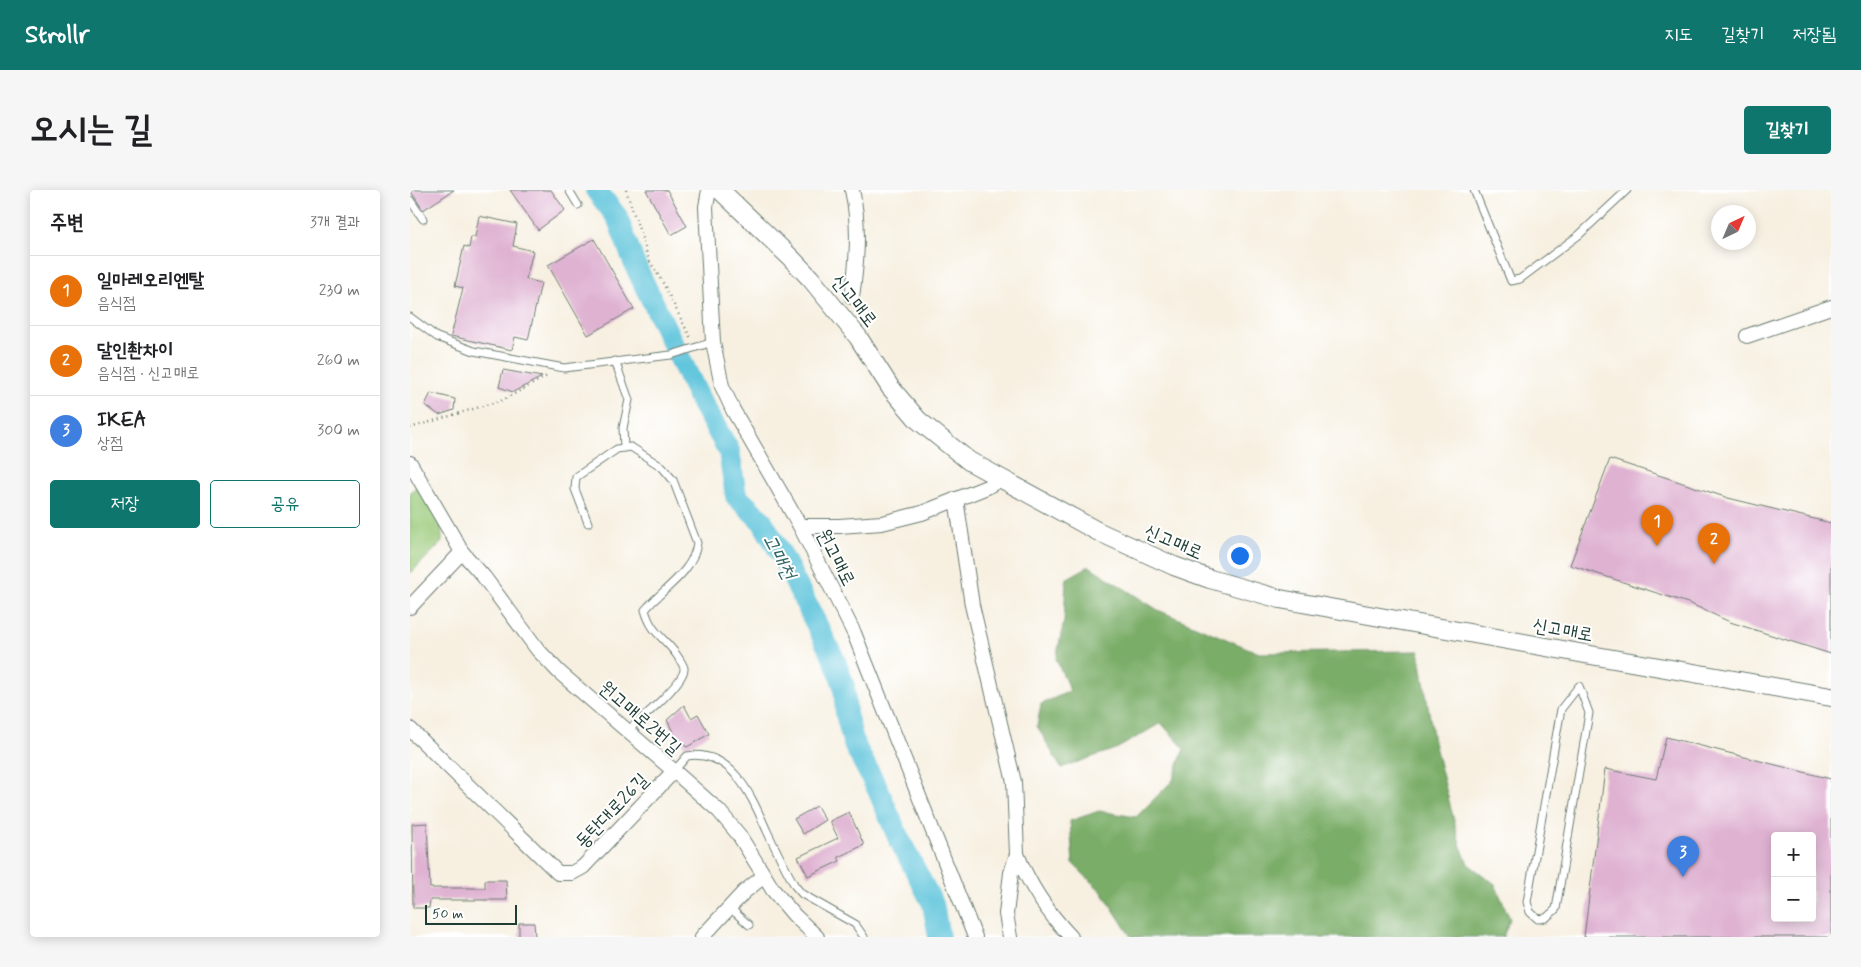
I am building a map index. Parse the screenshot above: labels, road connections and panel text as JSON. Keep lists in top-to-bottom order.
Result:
{
  "streets": {
    "street": [
      "신고매로",
      "원고매로",
      "원고매로2번길",
      "동탄대로26길"
    ]
  },
  "crossings": [
    ["원고매로2번길", "동탄대로26길"]
  ],
  "water": ["고매천"],
  "scale_bar": "50 m",
  "north": "top right",
  "page": {
    "header": "Strollr",
    "nav": ["지도", "길찾기", "저장됨"],
    "buttons": [
      "길찾기",
      ["저장", "공유"]
    ],
    "title": "오시는 길",
    "heading": ["주변", "3개 결과"],
    "list": [
      {
        "mark": "1",
        "name": "일마레오리엔탈",
        "note": "음식점",
        "value": "230 m"
      },
      {
        "mark": "2",
        "name": "달인촨차이",
        "note": "음식점 · 신고매로",
        "value": "260 m"
      },
      {
        "mark": "3",
        "name": "IKEA",
        "note": "상점",
        "value": "300 m"
      }
    ],
    "pins": ["1", "2", "3"],
    "map_buttons": ["+", "−"],
    "scale": "50 m"
  }
}
